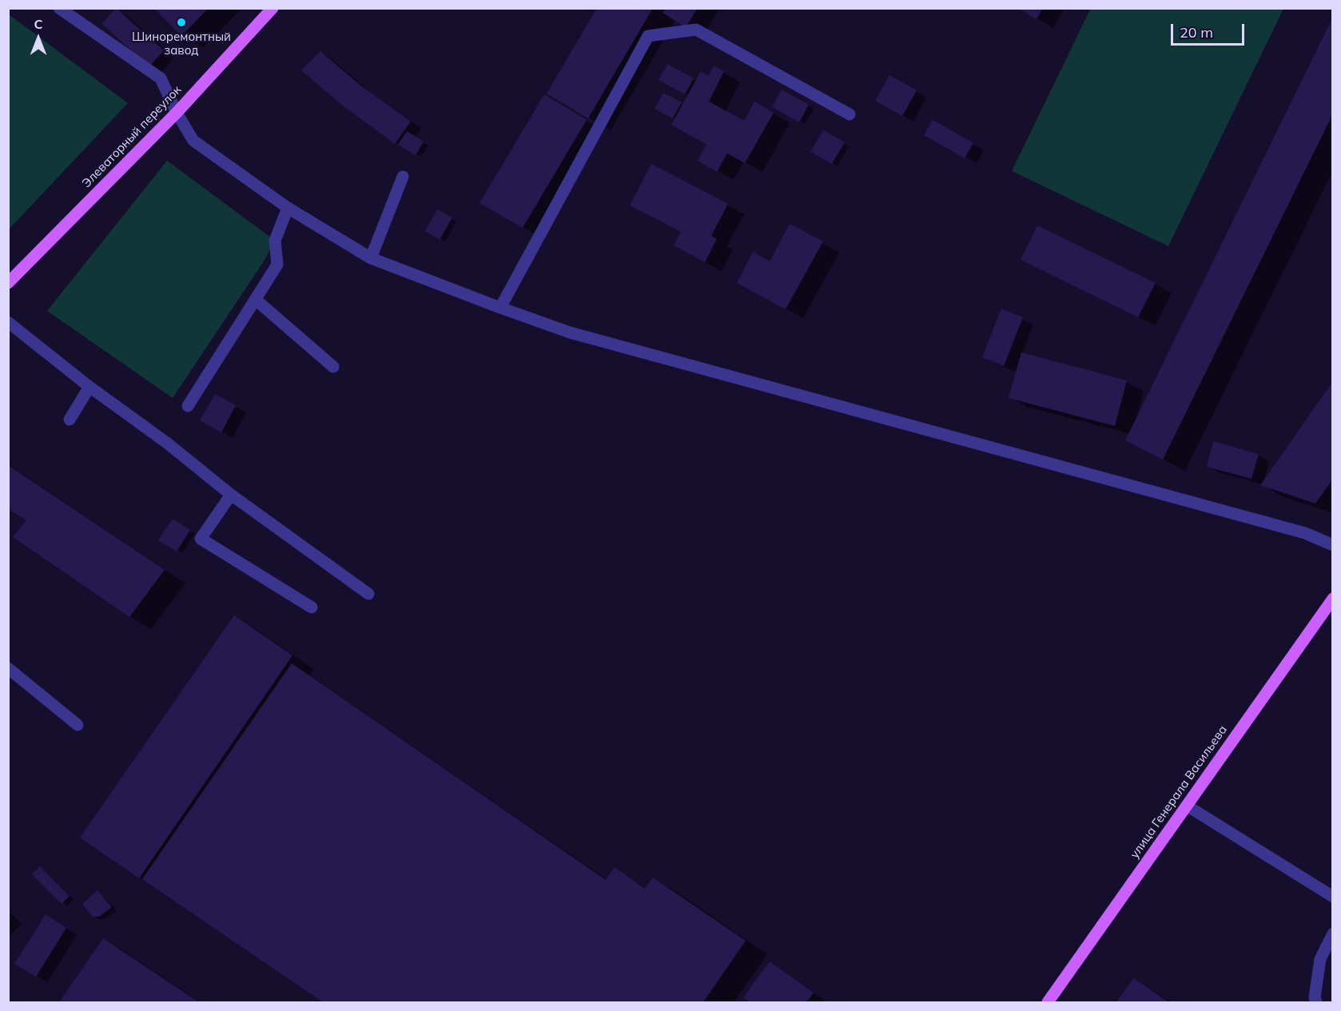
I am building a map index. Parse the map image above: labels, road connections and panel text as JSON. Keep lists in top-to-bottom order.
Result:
{
  "streets": {
    "main road": ["Элеваторный переулок", "улица Генерала Васильева"]
  },
  "places": ["Шиноремонтный завод"],
  "scale_bar": "20 m",
  "north": "top"
}
